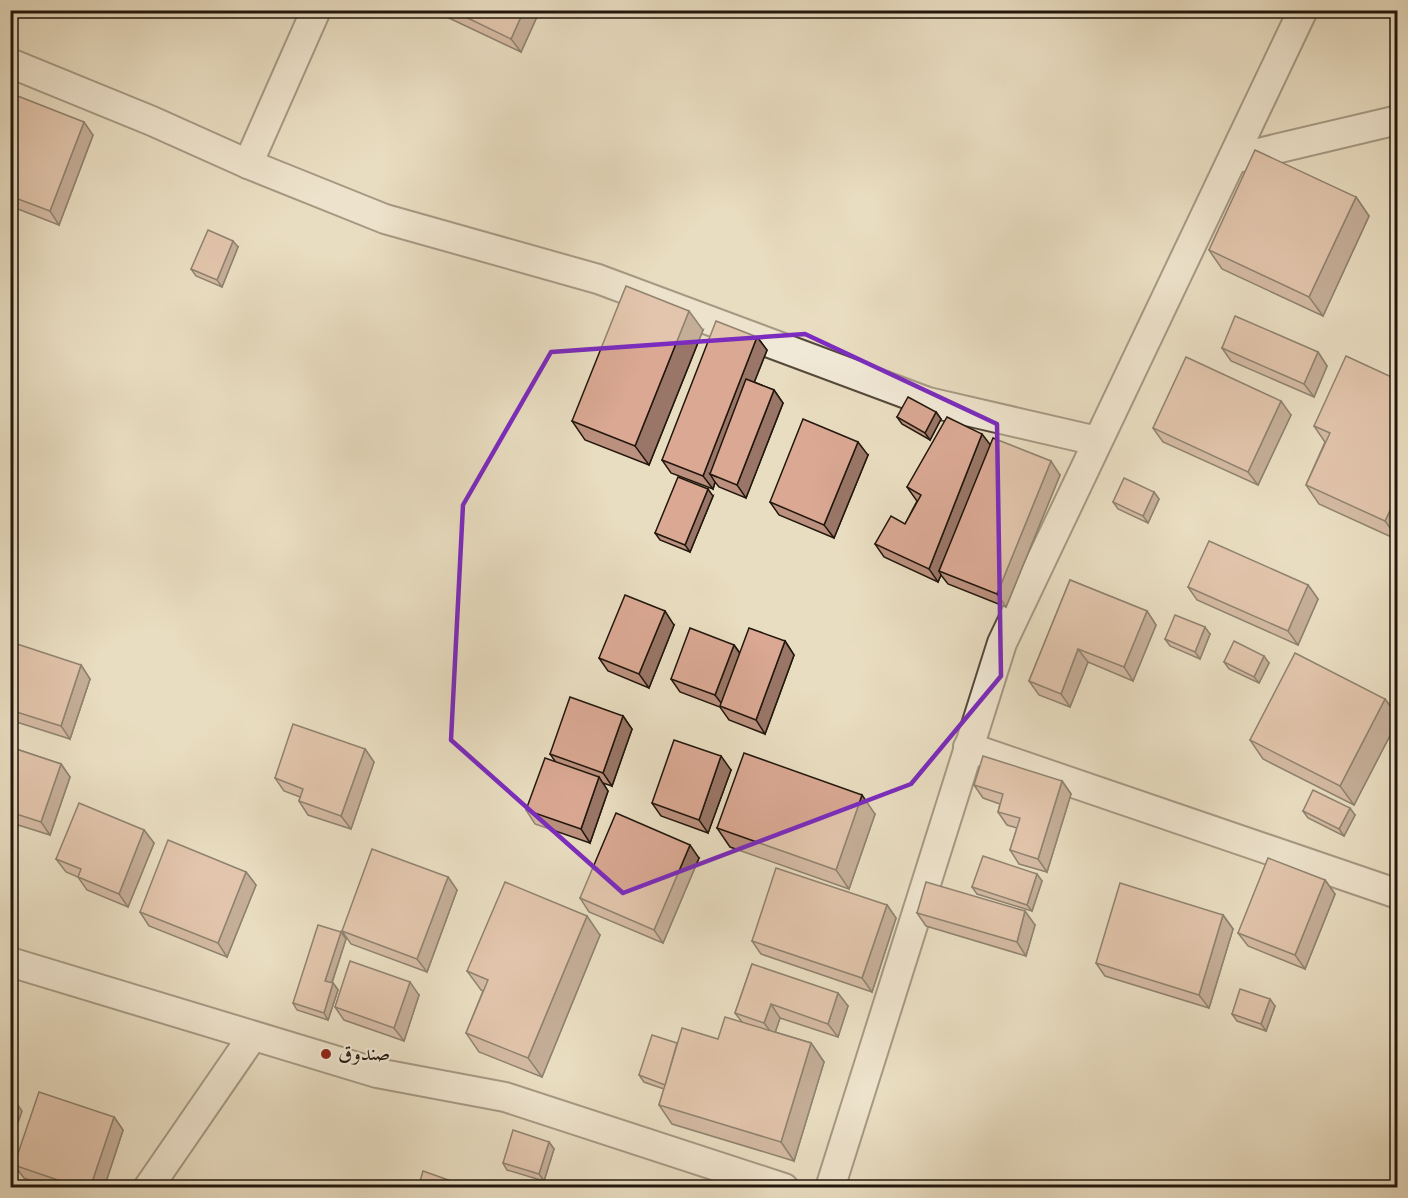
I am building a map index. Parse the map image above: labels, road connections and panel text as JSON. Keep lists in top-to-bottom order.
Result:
{
  "places": ["صندوق"]
}
